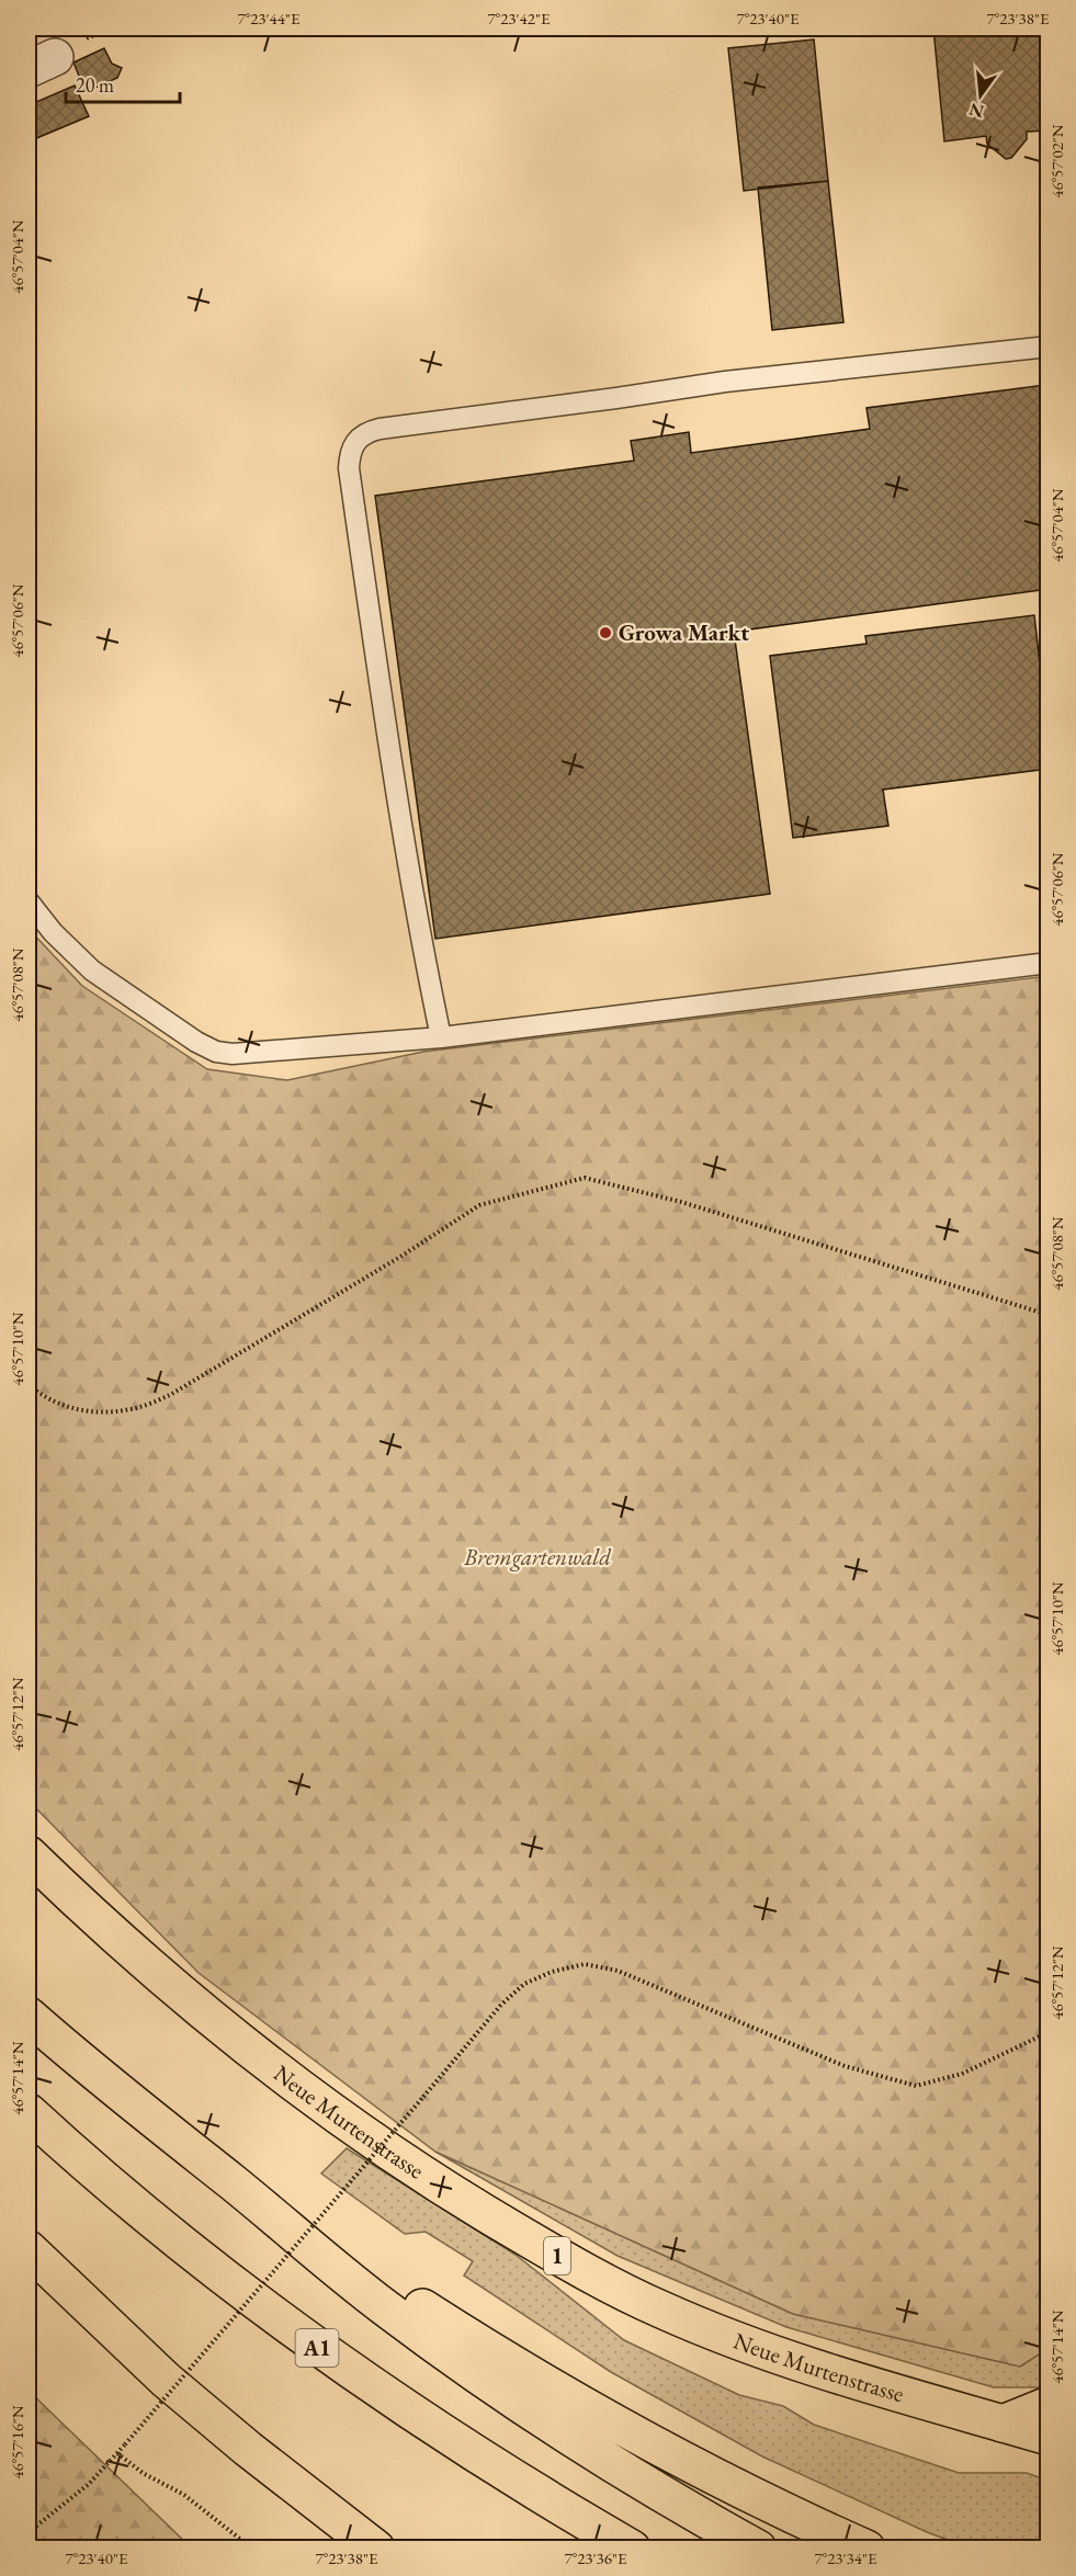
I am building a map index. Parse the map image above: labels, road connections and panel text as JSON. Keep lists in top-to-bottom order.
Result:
{
  "streets": {
    "main road": ["Neue Murtenstrasse", "1", "A1"]
  },
  "parks": ["Bremgartenwald"],
  "places": ["Growa Markt"],
  "scale_bar": "20 m",
  "north": "bottom",
  "coordinates": [
    "7°23'44\"E",
    "7°23'42\"E",
    "7°23'40\"E",
    "7°23'38\"E",
    "46°57'02\"N",
    "46°57'04\"N",
    "46°57'06\"N",
    "46°57'08\"N",
    "46°57'10\"N",
    "46°57'12\"N",
    "46°57'14\"N",
    "46°57'16\"N",
    "7°23'36\"E",
    "7°23'34\"E"
  ]
}
